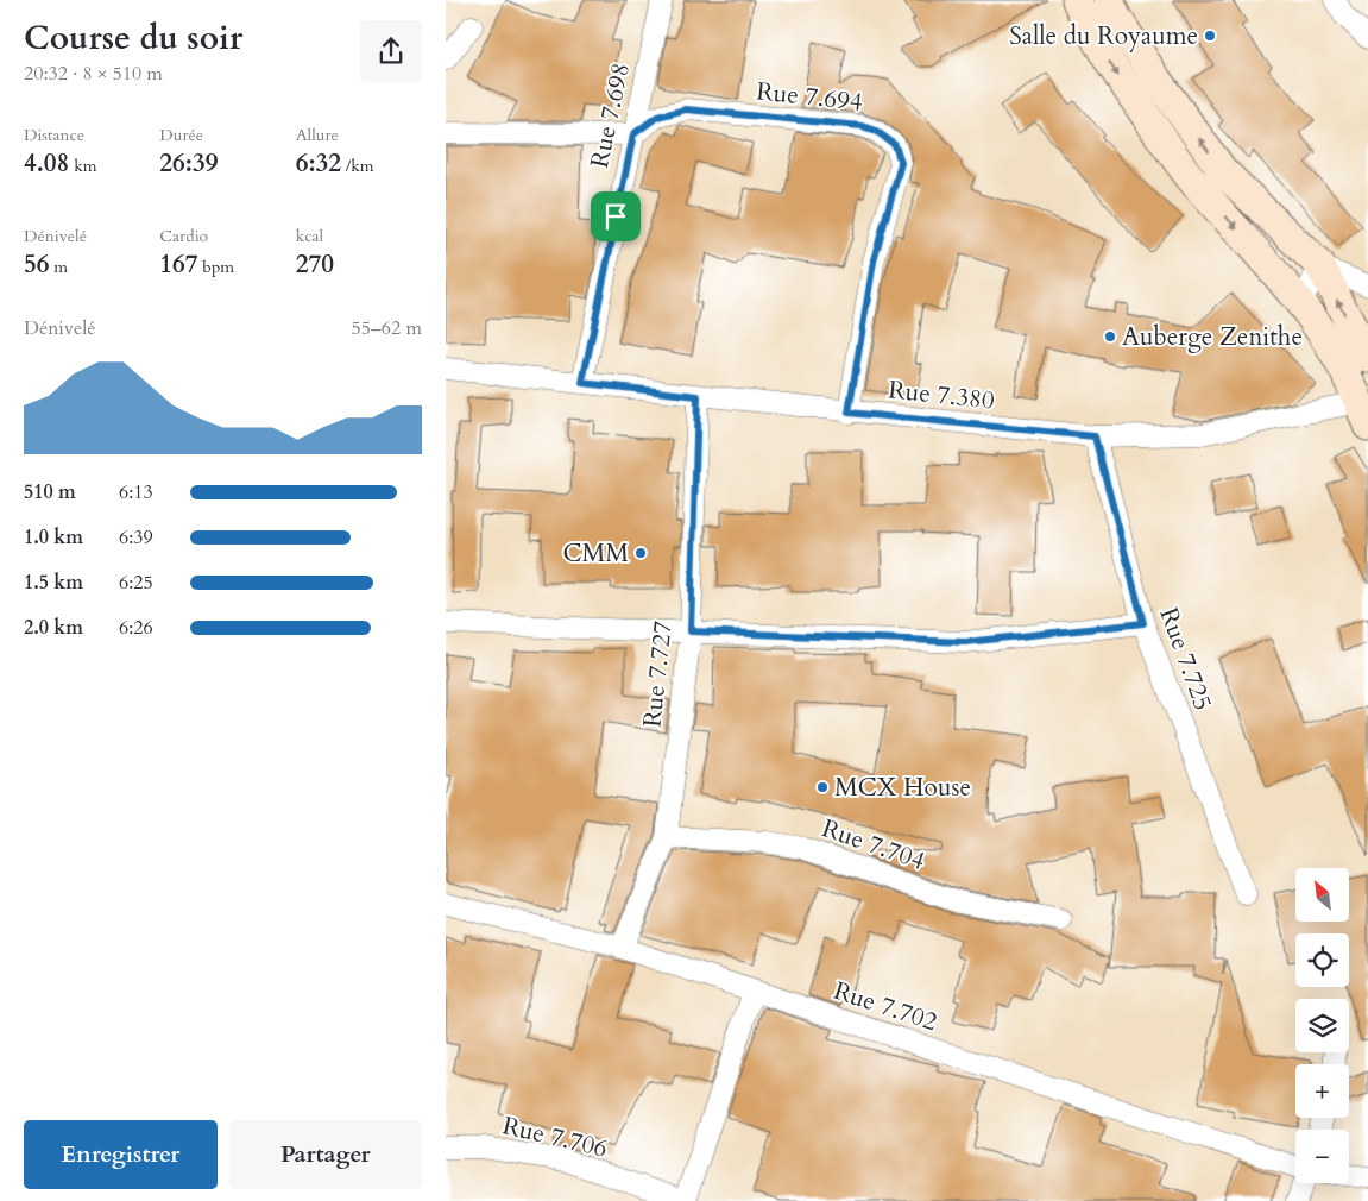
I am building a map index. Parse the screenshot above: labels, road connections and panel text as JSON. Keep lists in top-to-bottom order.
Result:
{
  "streets": {
    "street": [
      "Rue 7.694",
      "Rue 7.698",
      "Rue 7.380",
      "Rue 7.725",
      "Rue 7.727",
      "Rue 7.704",
      "Rue 7.702",
      "Rue 7.706"
    ]
  },
  "crossings": [
    ["Rue 7.694", "Rue 7.698"],
    ["Rue 7.694", "Rue 7.380"],
    ["Rue 7.698", "Rue 7.380"],
    ["Rue 7.380", "Rue 7.725"],
    ["Rue 7.380", "Rue 7.727"],
    ["Rue 7.727", "Rue 7.704"],
    ["Rue 7.727", "Rue 7.702"]
  ],
  "places": [
    "Salle du Royaume",
    "Auberge Zenithe",
    "CMM",
    "MCX House"
  ],
  "north": "top left",
  "page": {
    "heading": ["Course du soir", "20:32 · 8 × 510 m"],
    "stats": [
      ["Distance", "4.08 km"],
      ["Durée", "26:39"],
      ["Allure", "6:32 /km"],
      ["Dénivelé", "56 m"],
      ["Cardio", "167 bpm"],
      ["kcal", "270"]
    ],
    "chart": ["Dénivelé", "55–62 m"],
    "list": [
      {
        "name": "510 m",
        "note": "6:13"
      },
      {
        "name": "1.0 km",
        "note": "6:39"
      },
      {
        "name": "1.5 km",
        "note": "6:25"
      },
      {
        "name": "2.0 km",
        "note": "6:26"
      }
    ],
    "map_buttons": ["+", "−"],
    "buttons": ["Enregistrer", "Partager"]
  }
}
